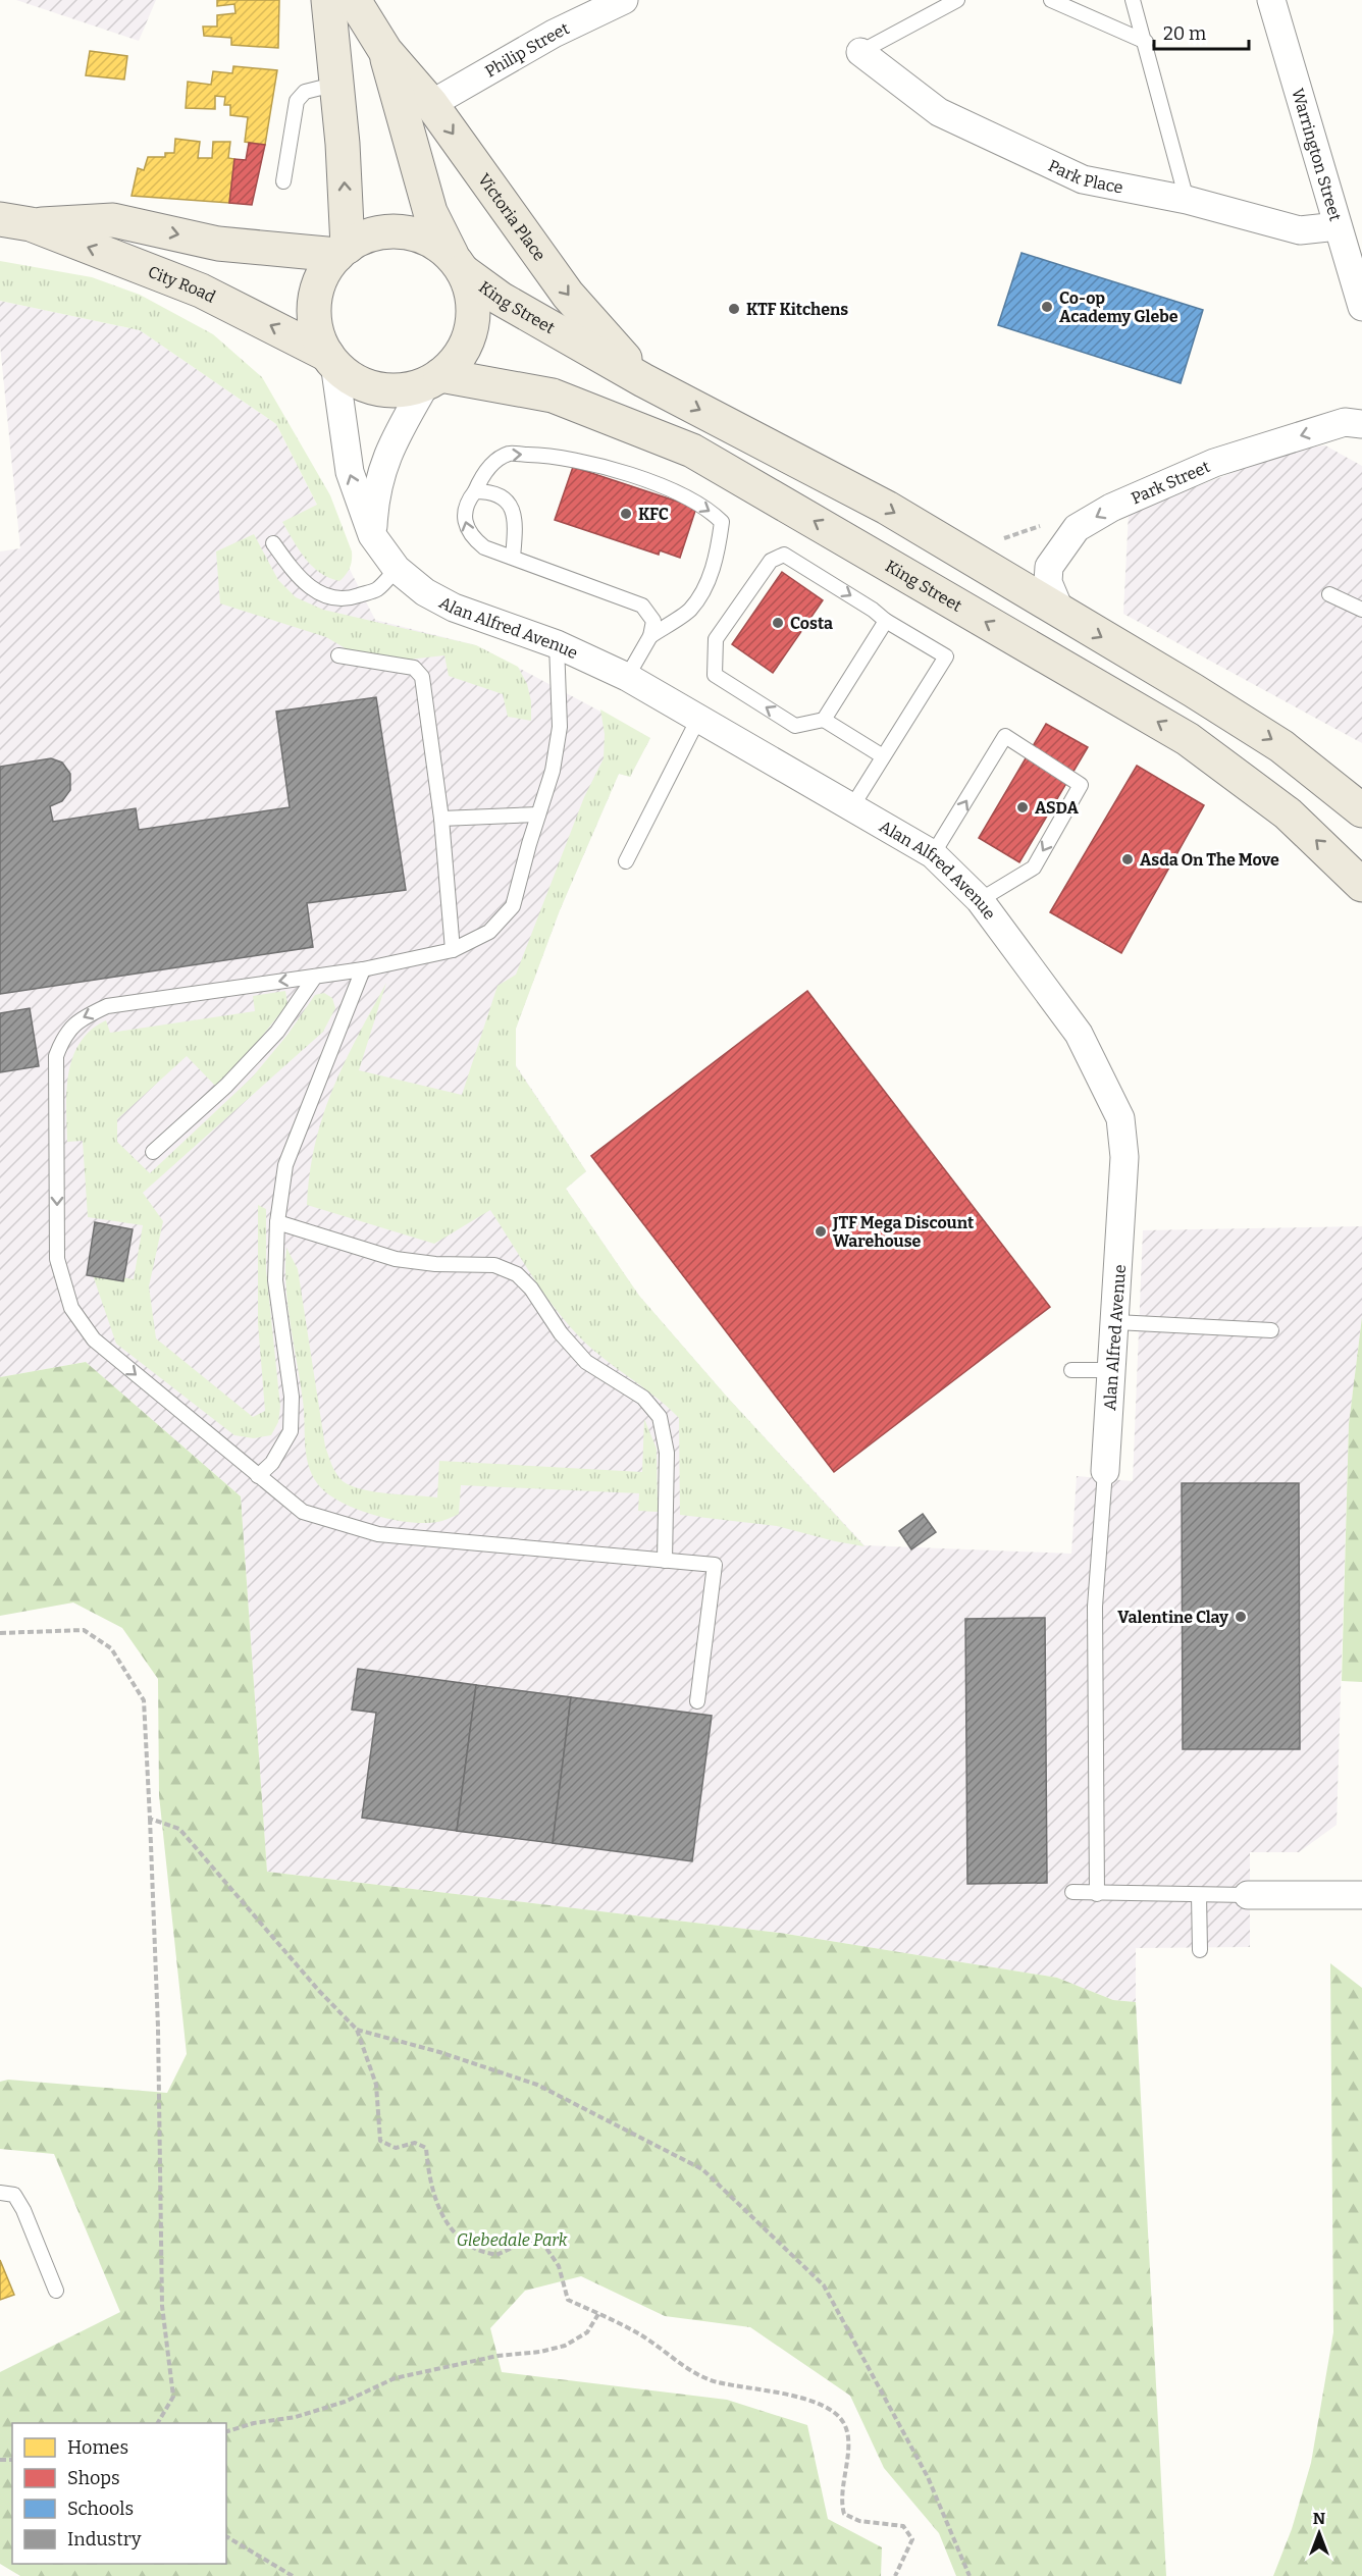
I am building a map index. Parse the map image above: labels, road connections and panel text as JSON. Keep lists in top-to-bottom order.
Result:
{
  "streets": {
    "main road": ["Victoria Place", "City Road", "King Street"],
    "street": [
      "Philip Street",
      "Warrington Street",
      "Park Place",
      "Park Street",
      "Alan Alfred Avenue"
    ]
  },
  "crossings": [
    ["Philip Street", "Victoria Place"],
    ["Warrington Street", "Park Place"],
    ["Victoria Place", "City Road"],
    ["Victoria Place", "King Street"],
    ["Victoria Place", "Alan Alfred Avenue"],
    ["City Road", "King Street"],
    ["City Road", "Alan Alfred Avenue"],
    ["King Street", "Park Street"],
    ["King Street", "Alan Alfred Avenue"]
  ],
  "one_way": ["Park Street"],
  "parks": ["Glebedale Park"],
  "places": [
    "Co-op Academy Glebe",
    "KTF Kitchens",
    "KFC",
    "Costa",
    "ASDA",
    "Asda On The Move",
    "JTF Mega Discount Warehouse",
    "Valentine Clay"
  ],
  "legend": [
    "Homes",
    "Shops",
    "Schools",
    "Industry"
  ],
  "scale_bar": "20 m",
  "north": "top"
}
